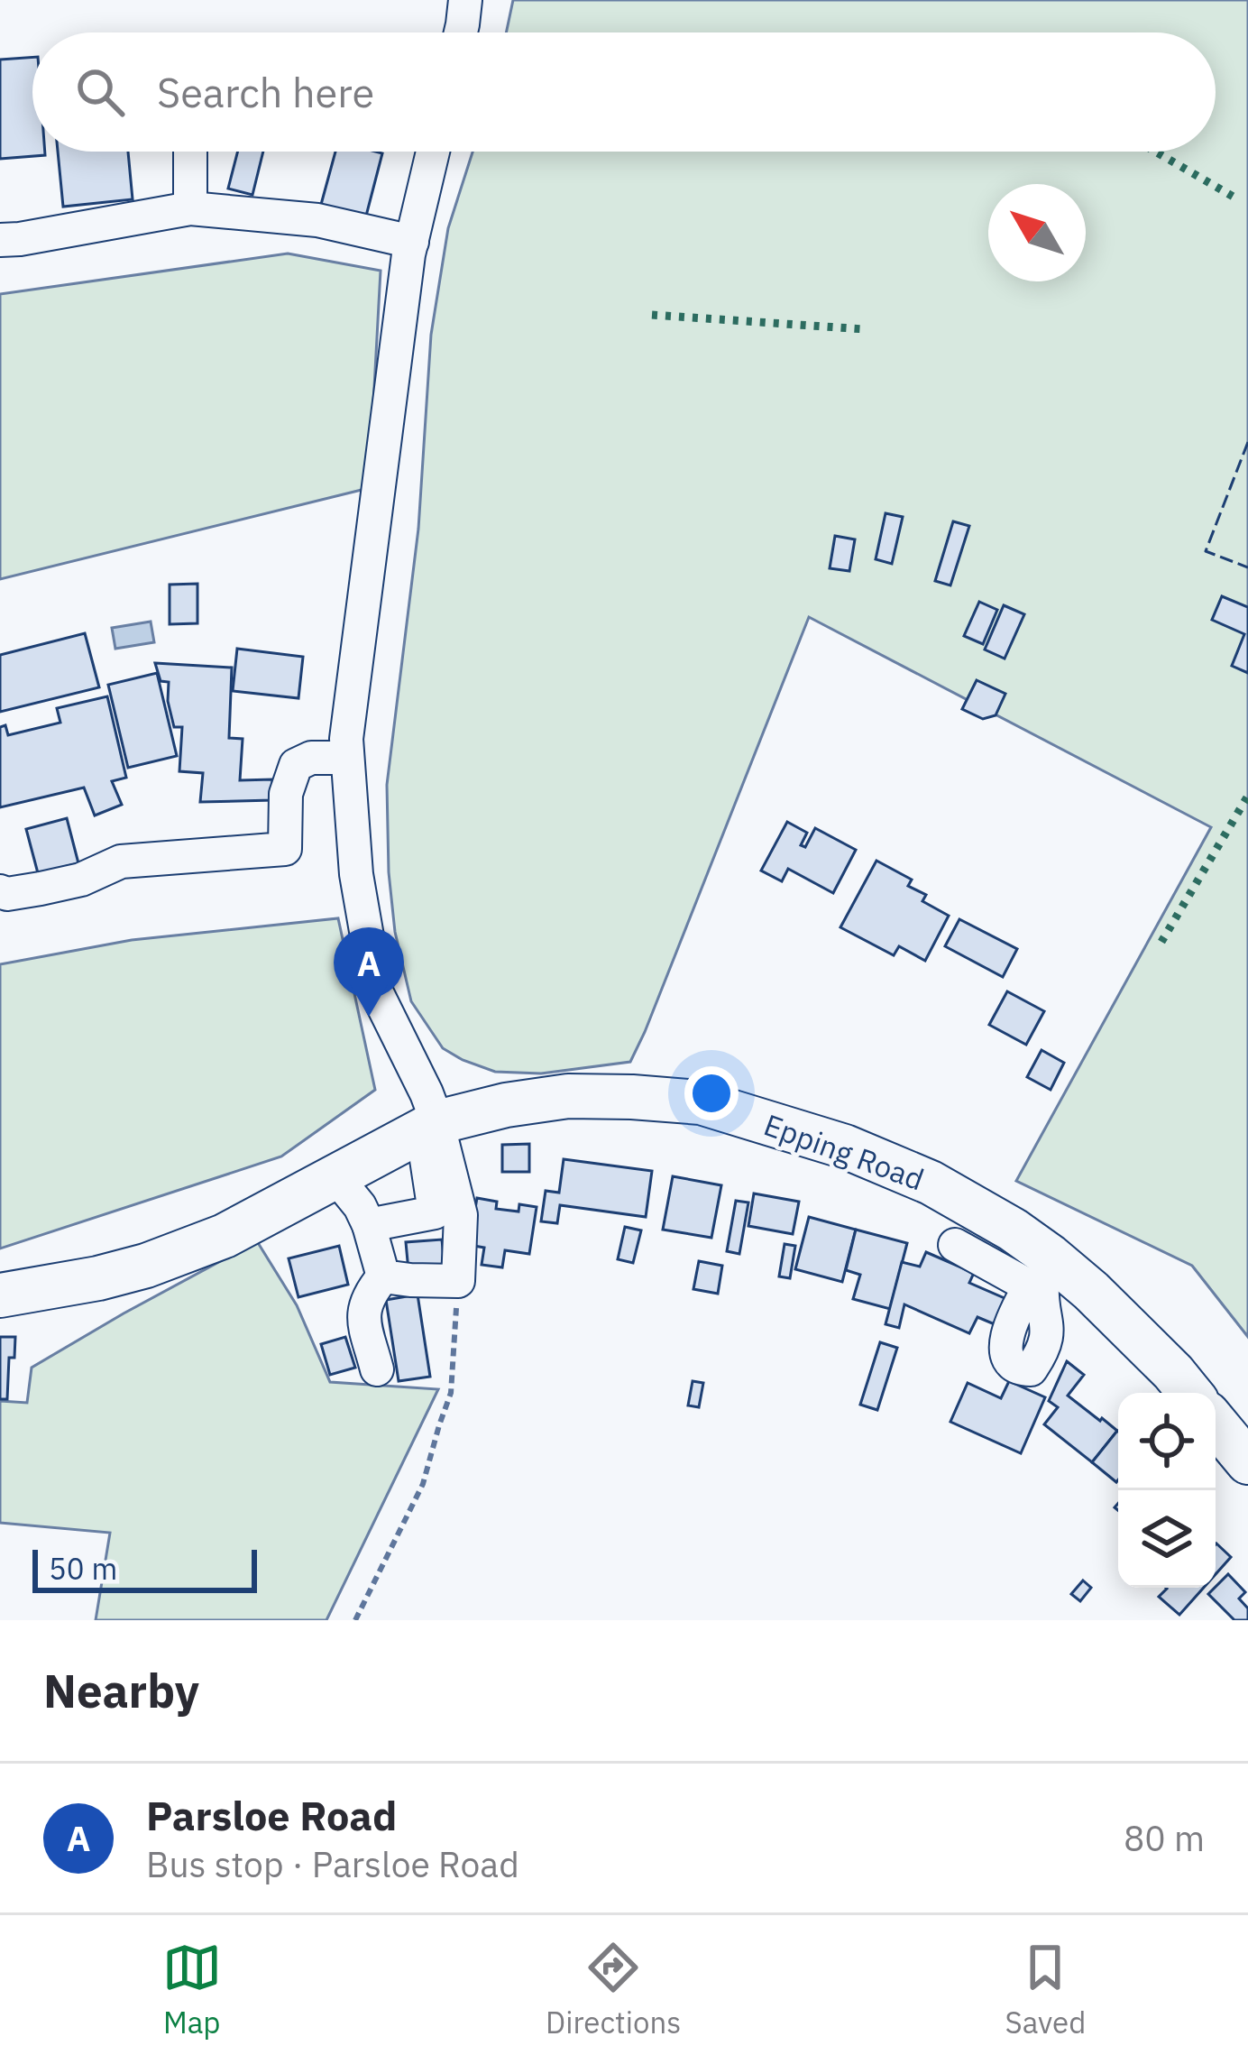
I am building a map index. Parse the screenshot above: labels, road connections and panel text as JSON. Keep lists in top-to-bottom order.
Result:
{
  "streets": {
    "main road": ["Epping Road"]
  },
  "scale_bar": "50 m",
  "north": "top left",
  "page": {
    "search": "Search here",
    "pins": "A",
    "scale": "50 m",
    "heading": "Nearby",
    "list": [
      {
        "mark": "A",
        "name": "Parsloe Road",
        "note": "Bus stop · Parsloe Road",
        "value": "80 m"
      }
    ],
    "nav": ["Map", "Directions", "Saved"]
  }
}
